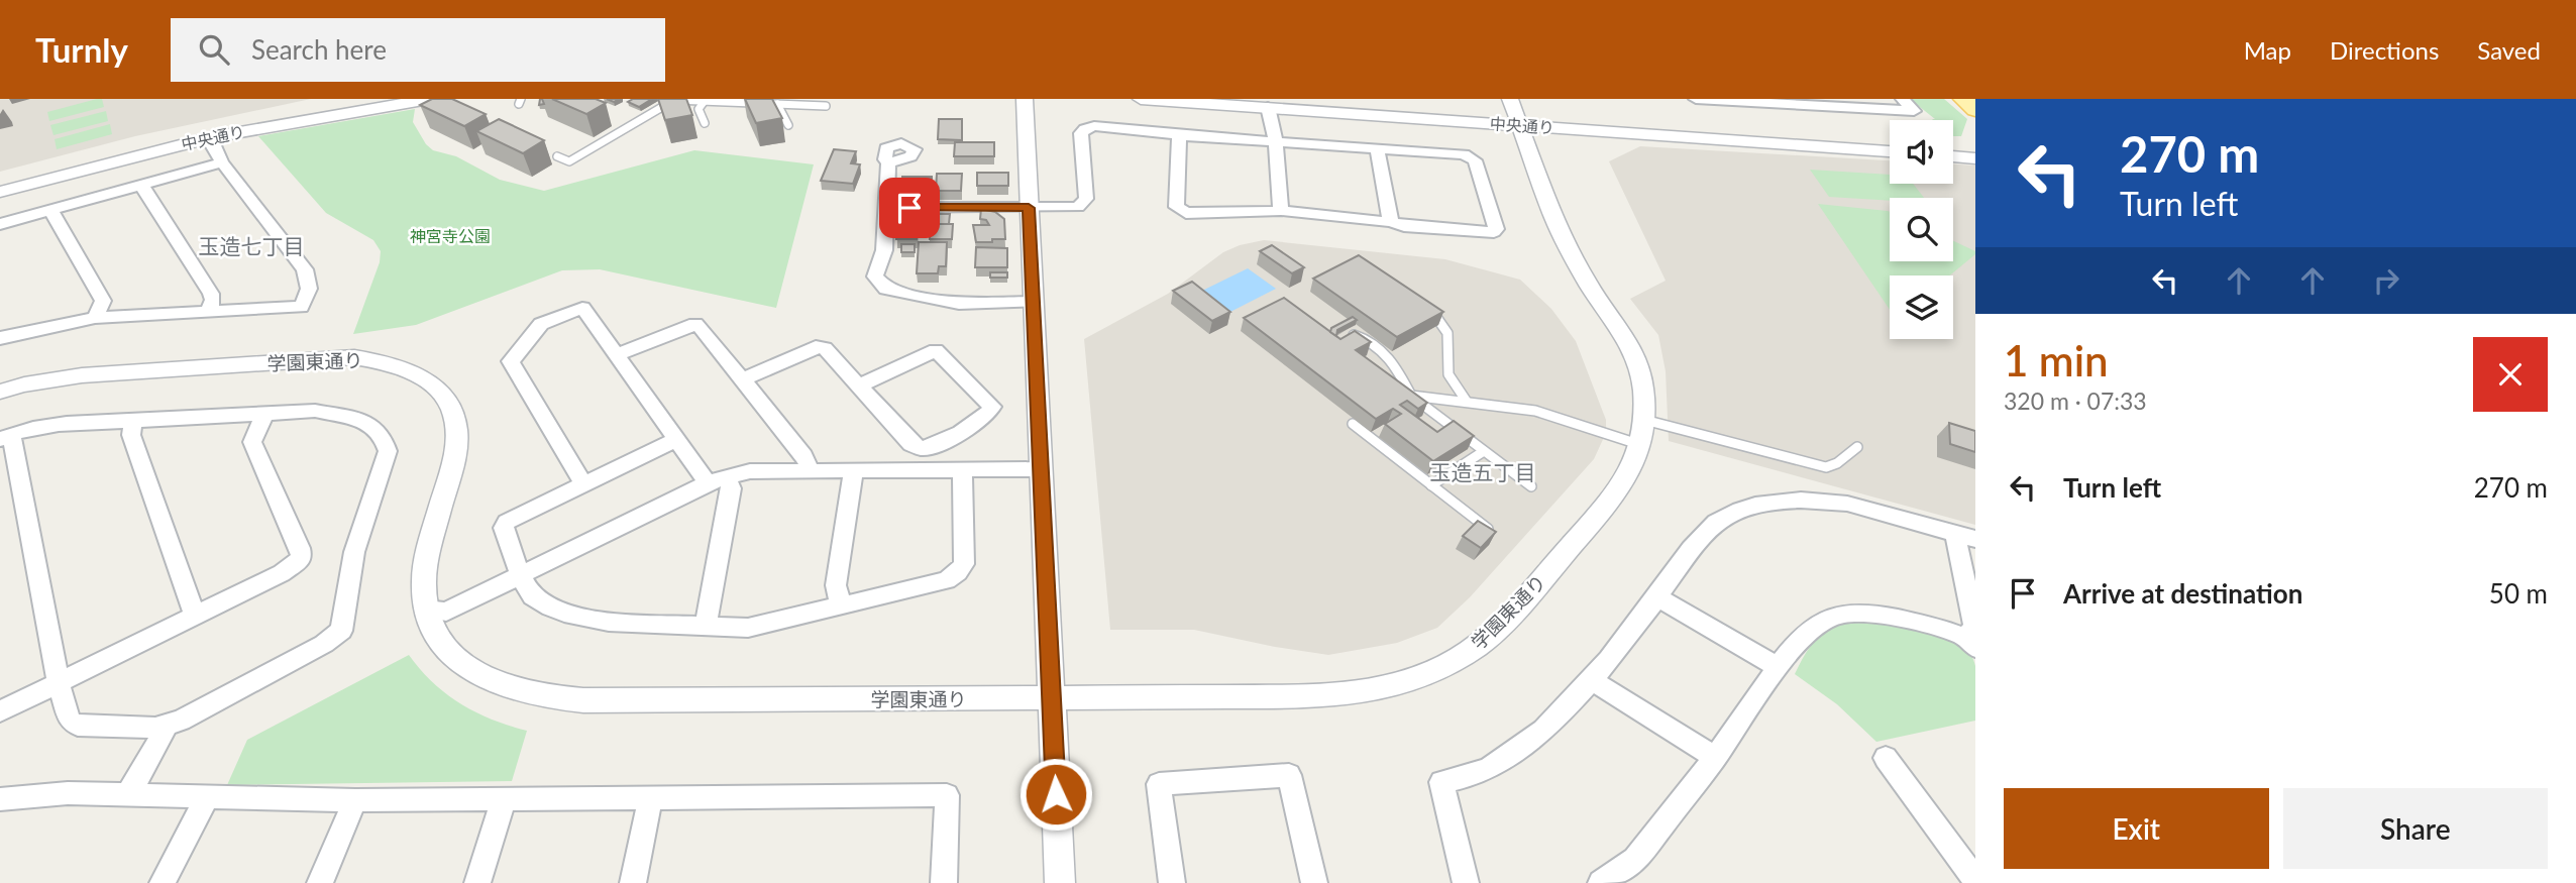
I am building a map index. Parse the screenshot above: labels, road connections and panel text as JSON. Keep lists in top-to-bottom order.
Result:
{
  "streets": {
    "street": ["中央通り", "学園東通り"]
  },
  "crossings": [
    ["中央通り", "学園東通り"]
  ],
  "districts": ["玉造七丁目", "玉造五丁目"],
  "parks": ["神宮寺公園"],
  "page": {
    "header": "Turnly",
    "search": "Search here",
    "nav": ["Map", "Directions", "Saved"],
    "turn": ["270 m", "Turn left"],
    "heading": ["1 min", "320 m · 07:33"],
    "list": [
      {
        "name": "Turn left",
        "value": "270 m"
      },
      {
        "name": "Arrive at destination",
        "value": "50 m"
      }
    ],
    "buttons": ["Exit", "Share"]
  }
}
